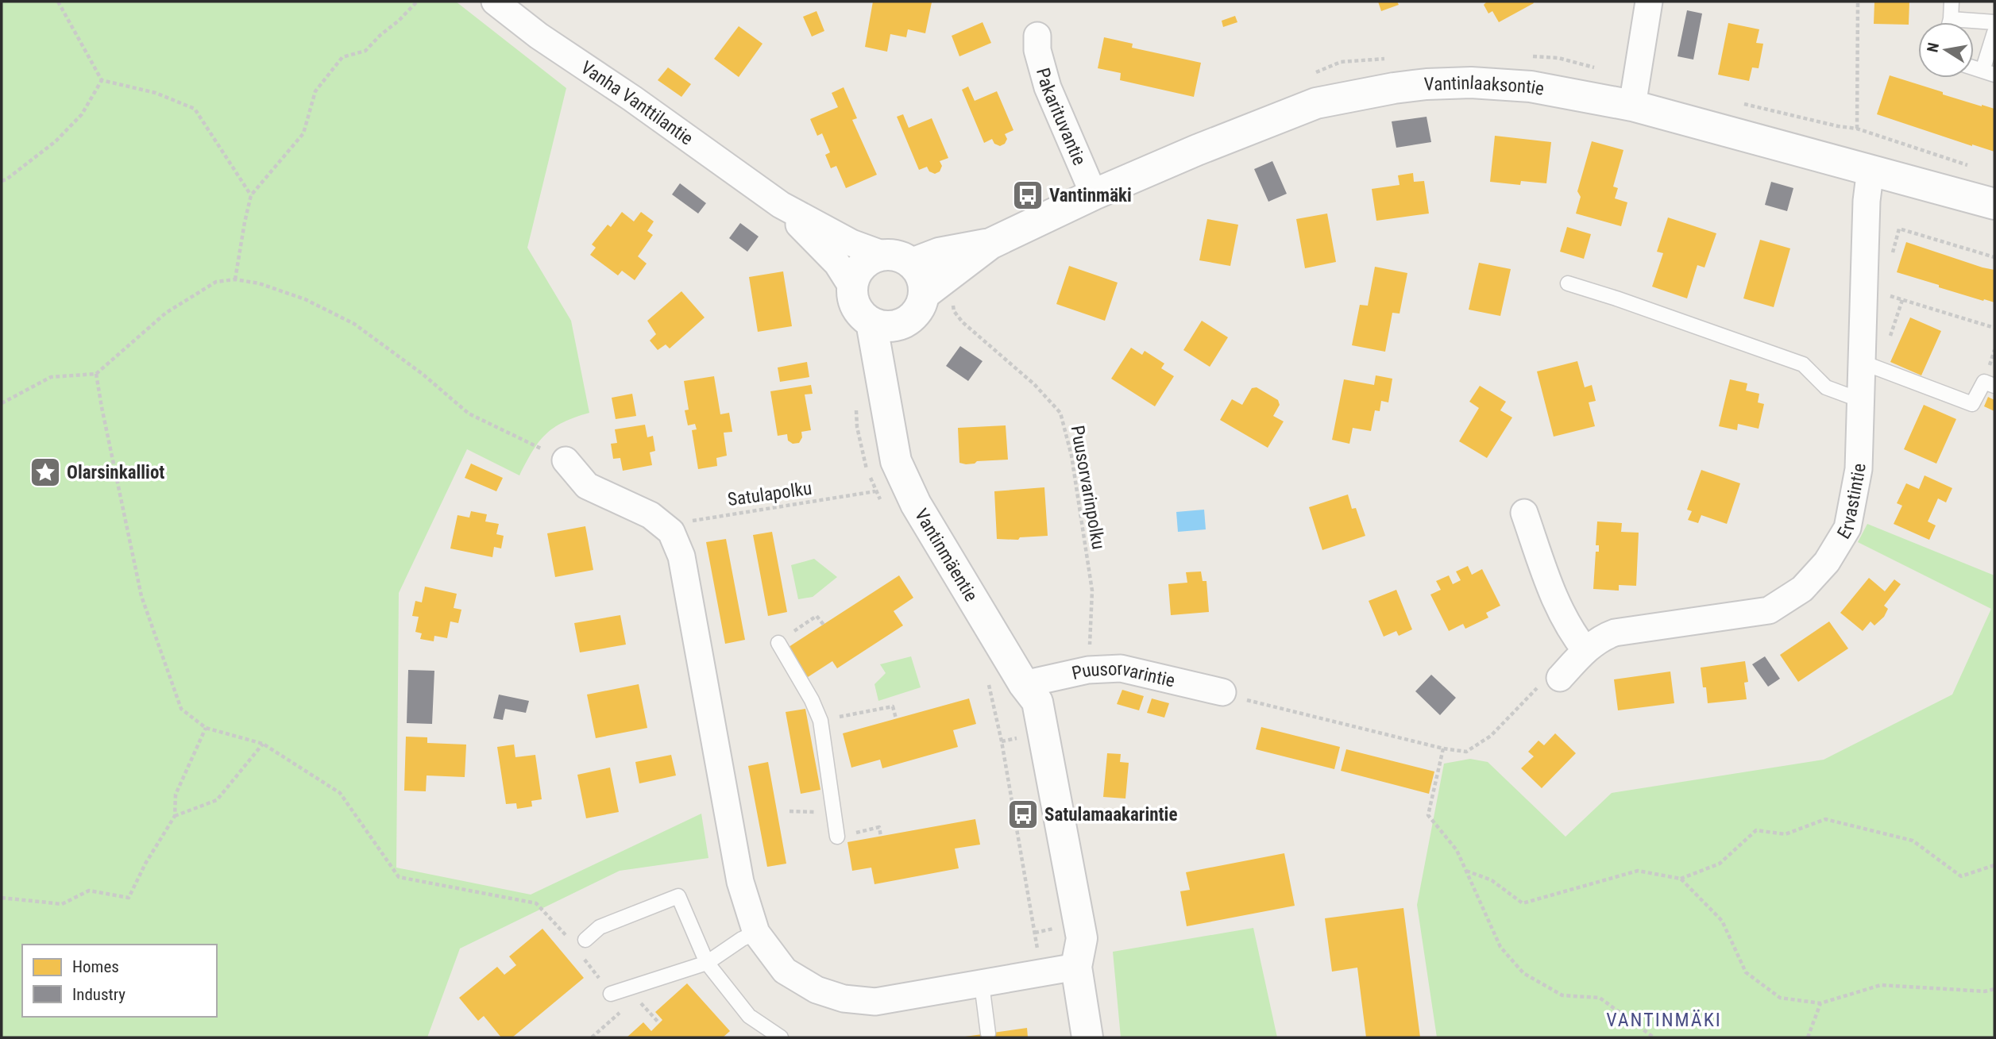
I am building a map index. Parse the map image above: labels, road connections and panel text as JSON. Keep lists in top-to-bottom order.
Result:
{
  "streets": {
    "street": [
      "Vantinlaaksontie",
      "Vanha Vanttilantie",
      "Pakarituvantie",
      "Ervastintie",
      "Vantinmäentie",
      "Puusorvarintie"
    ],
    "path": ["Puusorvarinpolku", "Satulapolku"]
  },
  "crossings": [
    ["Vantinlaaksontie", "Vanha Vanttilantie"],
    ["Vantinlaaksontie", "Pakarituvantie"],
    ["Vantinlaaksontie", "Puusorvarinpolku"],
    ["Vantinlaaksontie", "Ervastintie"],
    ["Vantinlaaksontie", "Vantinmäentie"],
    ["Vanha Vanttilantie", "Puusorvarinpolku"],
    ["Vanha Vanttilantie", "Vantinmäentie"],
    ["Puusorvarinpolku", "Vantinmäentie"],
    ["Vantinmäentie", "Puusorvarintie"]
  ],
  "districts": ["VANTINMÄKI"],
  "places": {
    "bus stop": ["Vantinmäki", "Satulamaakarintie"],
    "place": ["Olarsinkalliot"]
  },
  "legend": ["Homes", "Industry"],
  "north": "left"
}
